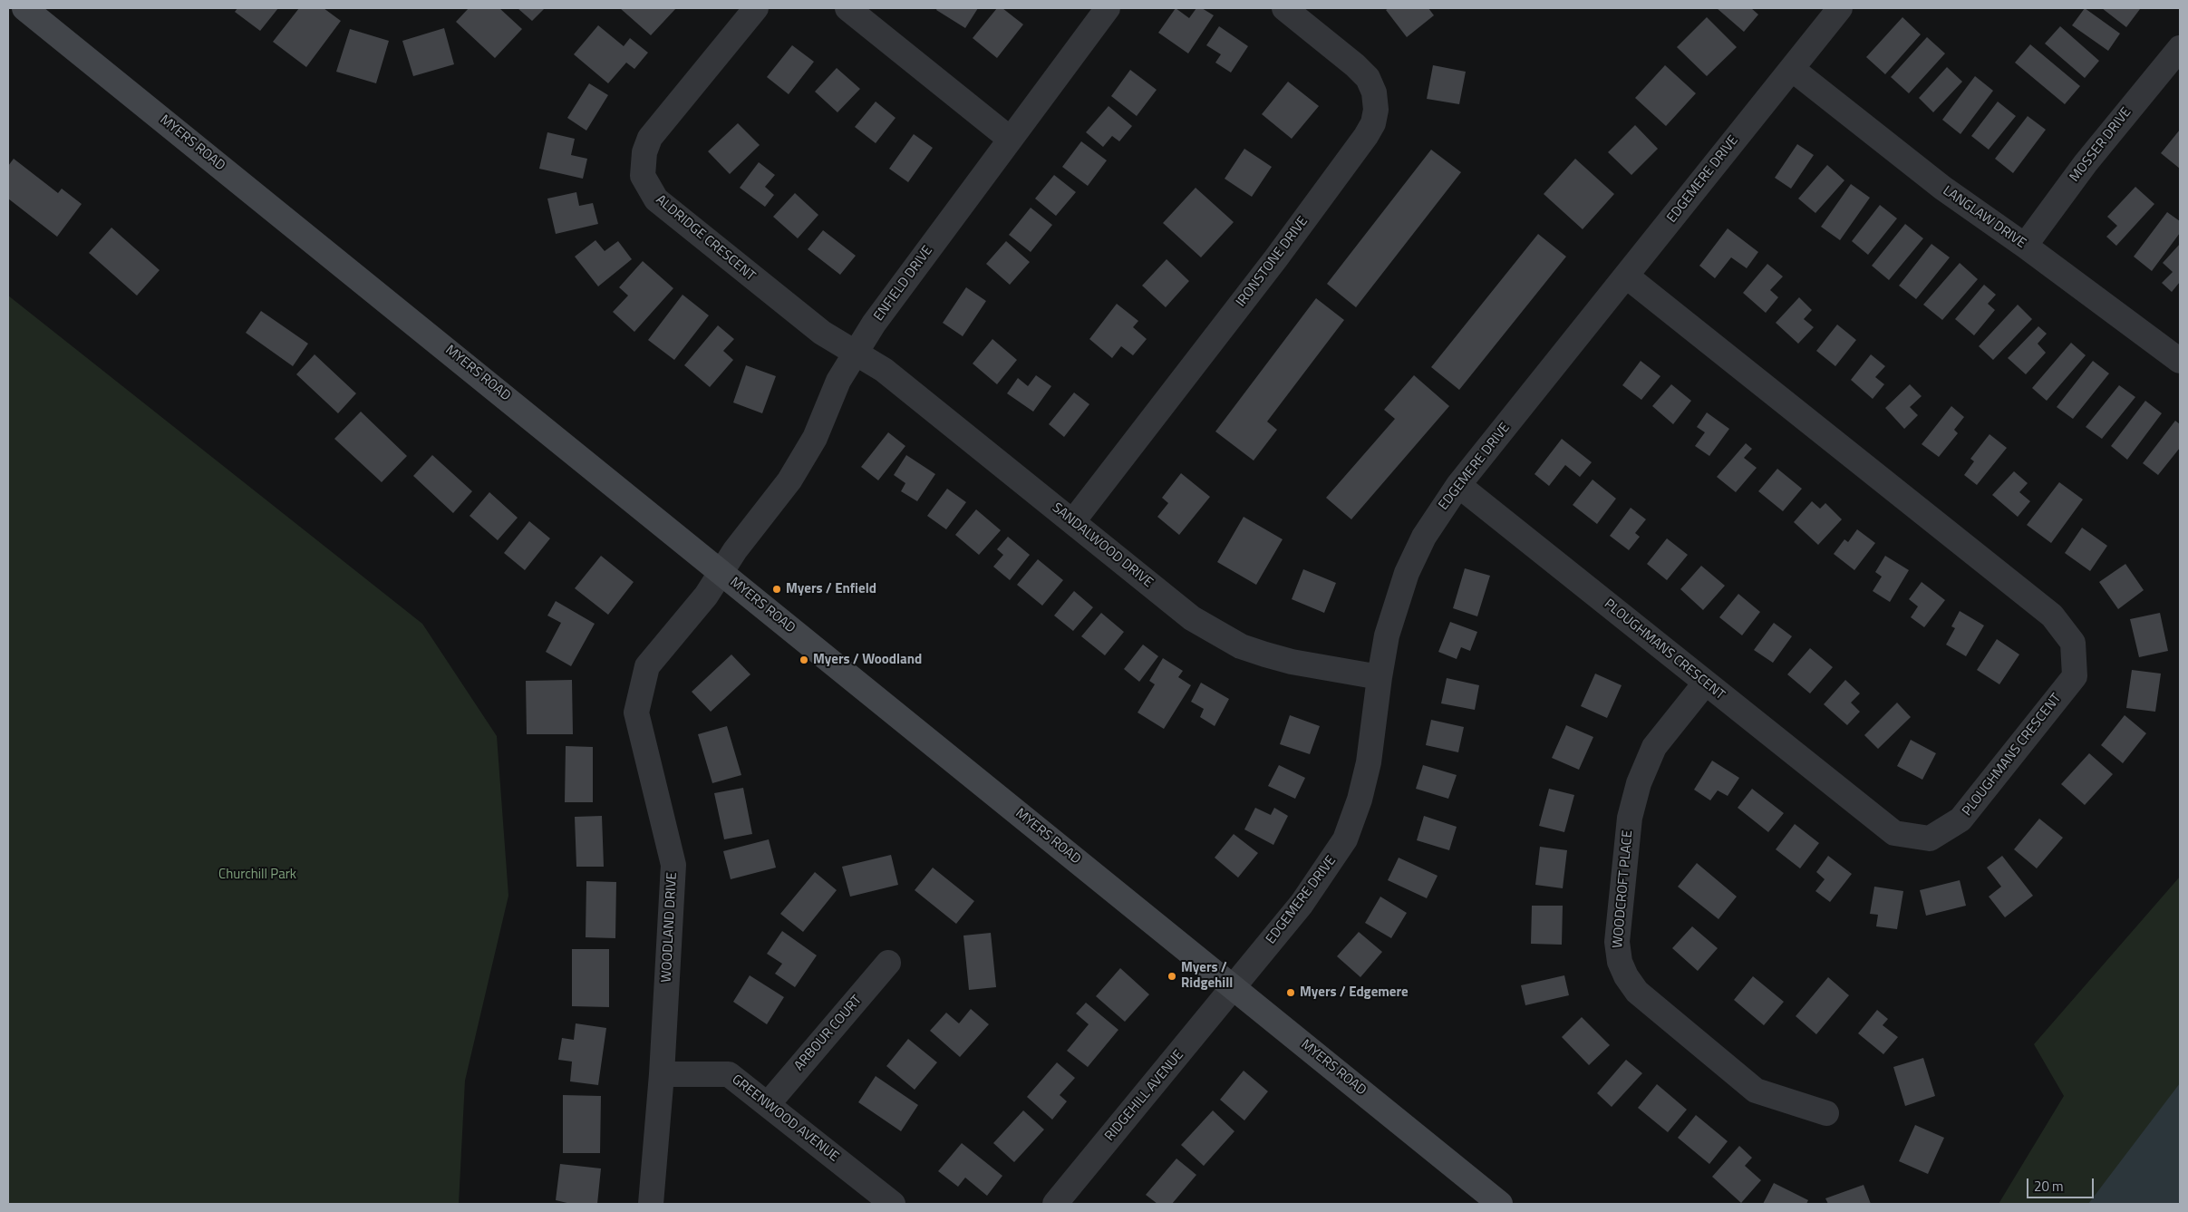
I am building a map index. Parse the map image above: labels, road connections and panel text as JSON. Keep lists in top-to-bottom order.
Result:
{
  "streets": {
    "main road": ["MYERS ROAD"],
    "street": [
      "MOSSER DRIVE",
      "EDGEMERE DRIVE",
      "LANGLAW DRIVE",
      "ALDRIDGE CRESCENT",
      "IRONSTONE DRIVE",
      "ENFIELD DRIVE",
      "SANDALWOOD DRIVE",
      "PLOUGHMANS CRESCENT",
      "WOODCROFT PLACE",
      "WOODLAND DRIVE",
      "ARBOUR COURT",
      "RIDGEHILL AVENUE",
      "GREENWOOD AVENUE"
    ]
  },
  "crossings": [
    ["MYERS ROAD", "EDGEMERE DRIVE"],
    ["MYERS ROAD", "ENFIELD DRIVE"],
    ["MYERS ROAD", "WOODLAND DRIVE"],
    ["MYERS ROAD", "RIDGEHILL AVENUE"],
    ["MOSSER DRIVE", "LANGLAW DRIVE"],
    ["EDGEMERE DRIVE", "LANGLAW DRIVE"],
    ["EDGEMERE DRIVE", "SANDALWOOD DRIVE"],
    ["EDGEMERE DRIVE", "PLOUGHMANS CRESCENT"],
    ["EDGEMERE DRIVE", "RIDGEHILL AVENUE"],
    ["ALDRIDGE CRESCENT", "ENFIELD DRIVE"],
    ["ALDRIDGE CRESCENT", "SANDALWOOD DRIVE"],
    ["IRONSTONE DRIVE", "SANDALWOOD DRIVE"],
    ["ENFIELD DRIVE", "SANDALWOOD DRIVE"],
    ["ENFIELD DRIVE", "WOODLAND DRIVE"],
    ["PLOUGHMANS CRESCENT", "WOODCROFT PLACE"],
    ["WOODLAND DRIVE", "GREENWOOD AVENUE"],
    ["ARBOUR COURT", "GREENWOOD AVENUE"]
  ],
  "parks": ["Churchill Park"],
  "places": [
    "Myers / Enfield",
    "Myers / Woodland",
    "Myers / Ridgehill",
    "Myers / Edgemere"
  ],
  "scale_bar": "20 m"
}
